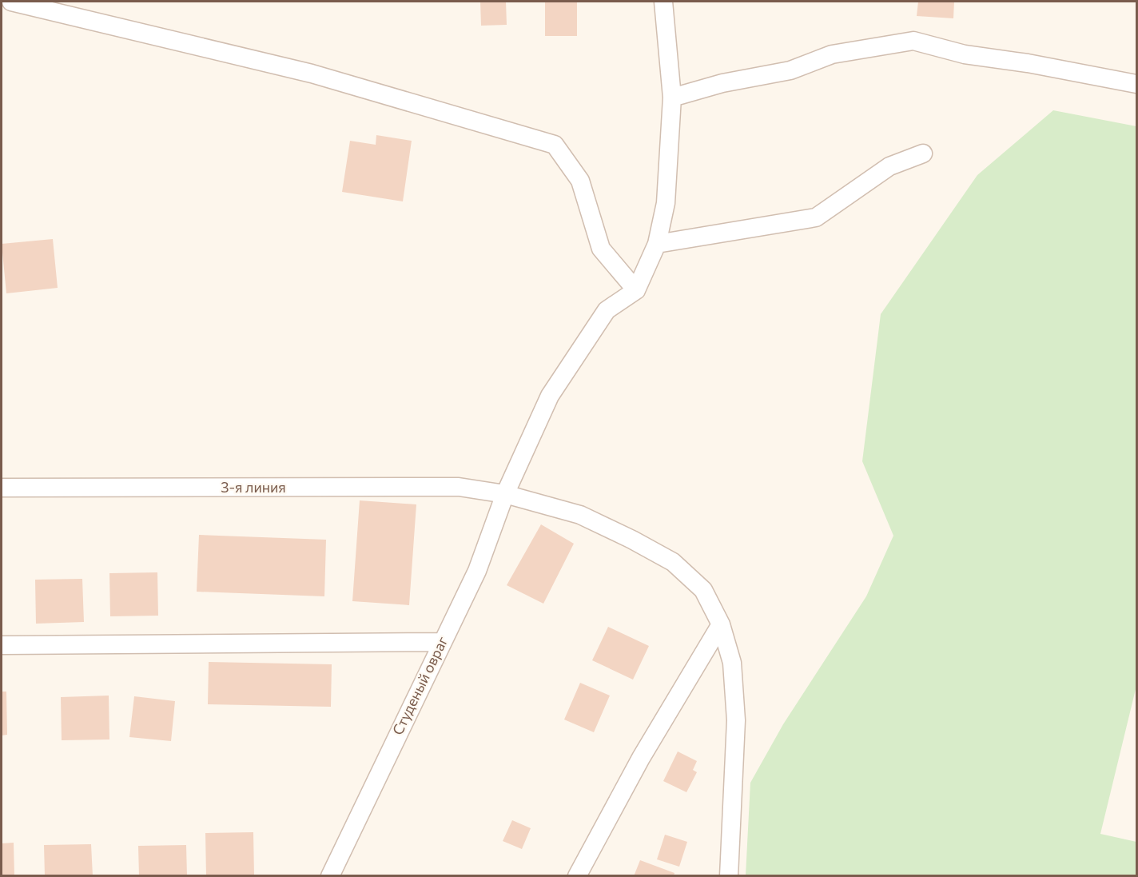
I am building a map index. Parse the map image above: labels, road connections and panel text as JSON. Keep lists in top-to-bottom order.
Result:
{
  "streets": {
    "street": ["3-я линия", "Студеный овраг"]
  },
  "crossings": [
    ["3-я линия", "Студеный овраг"]
  ]
}
